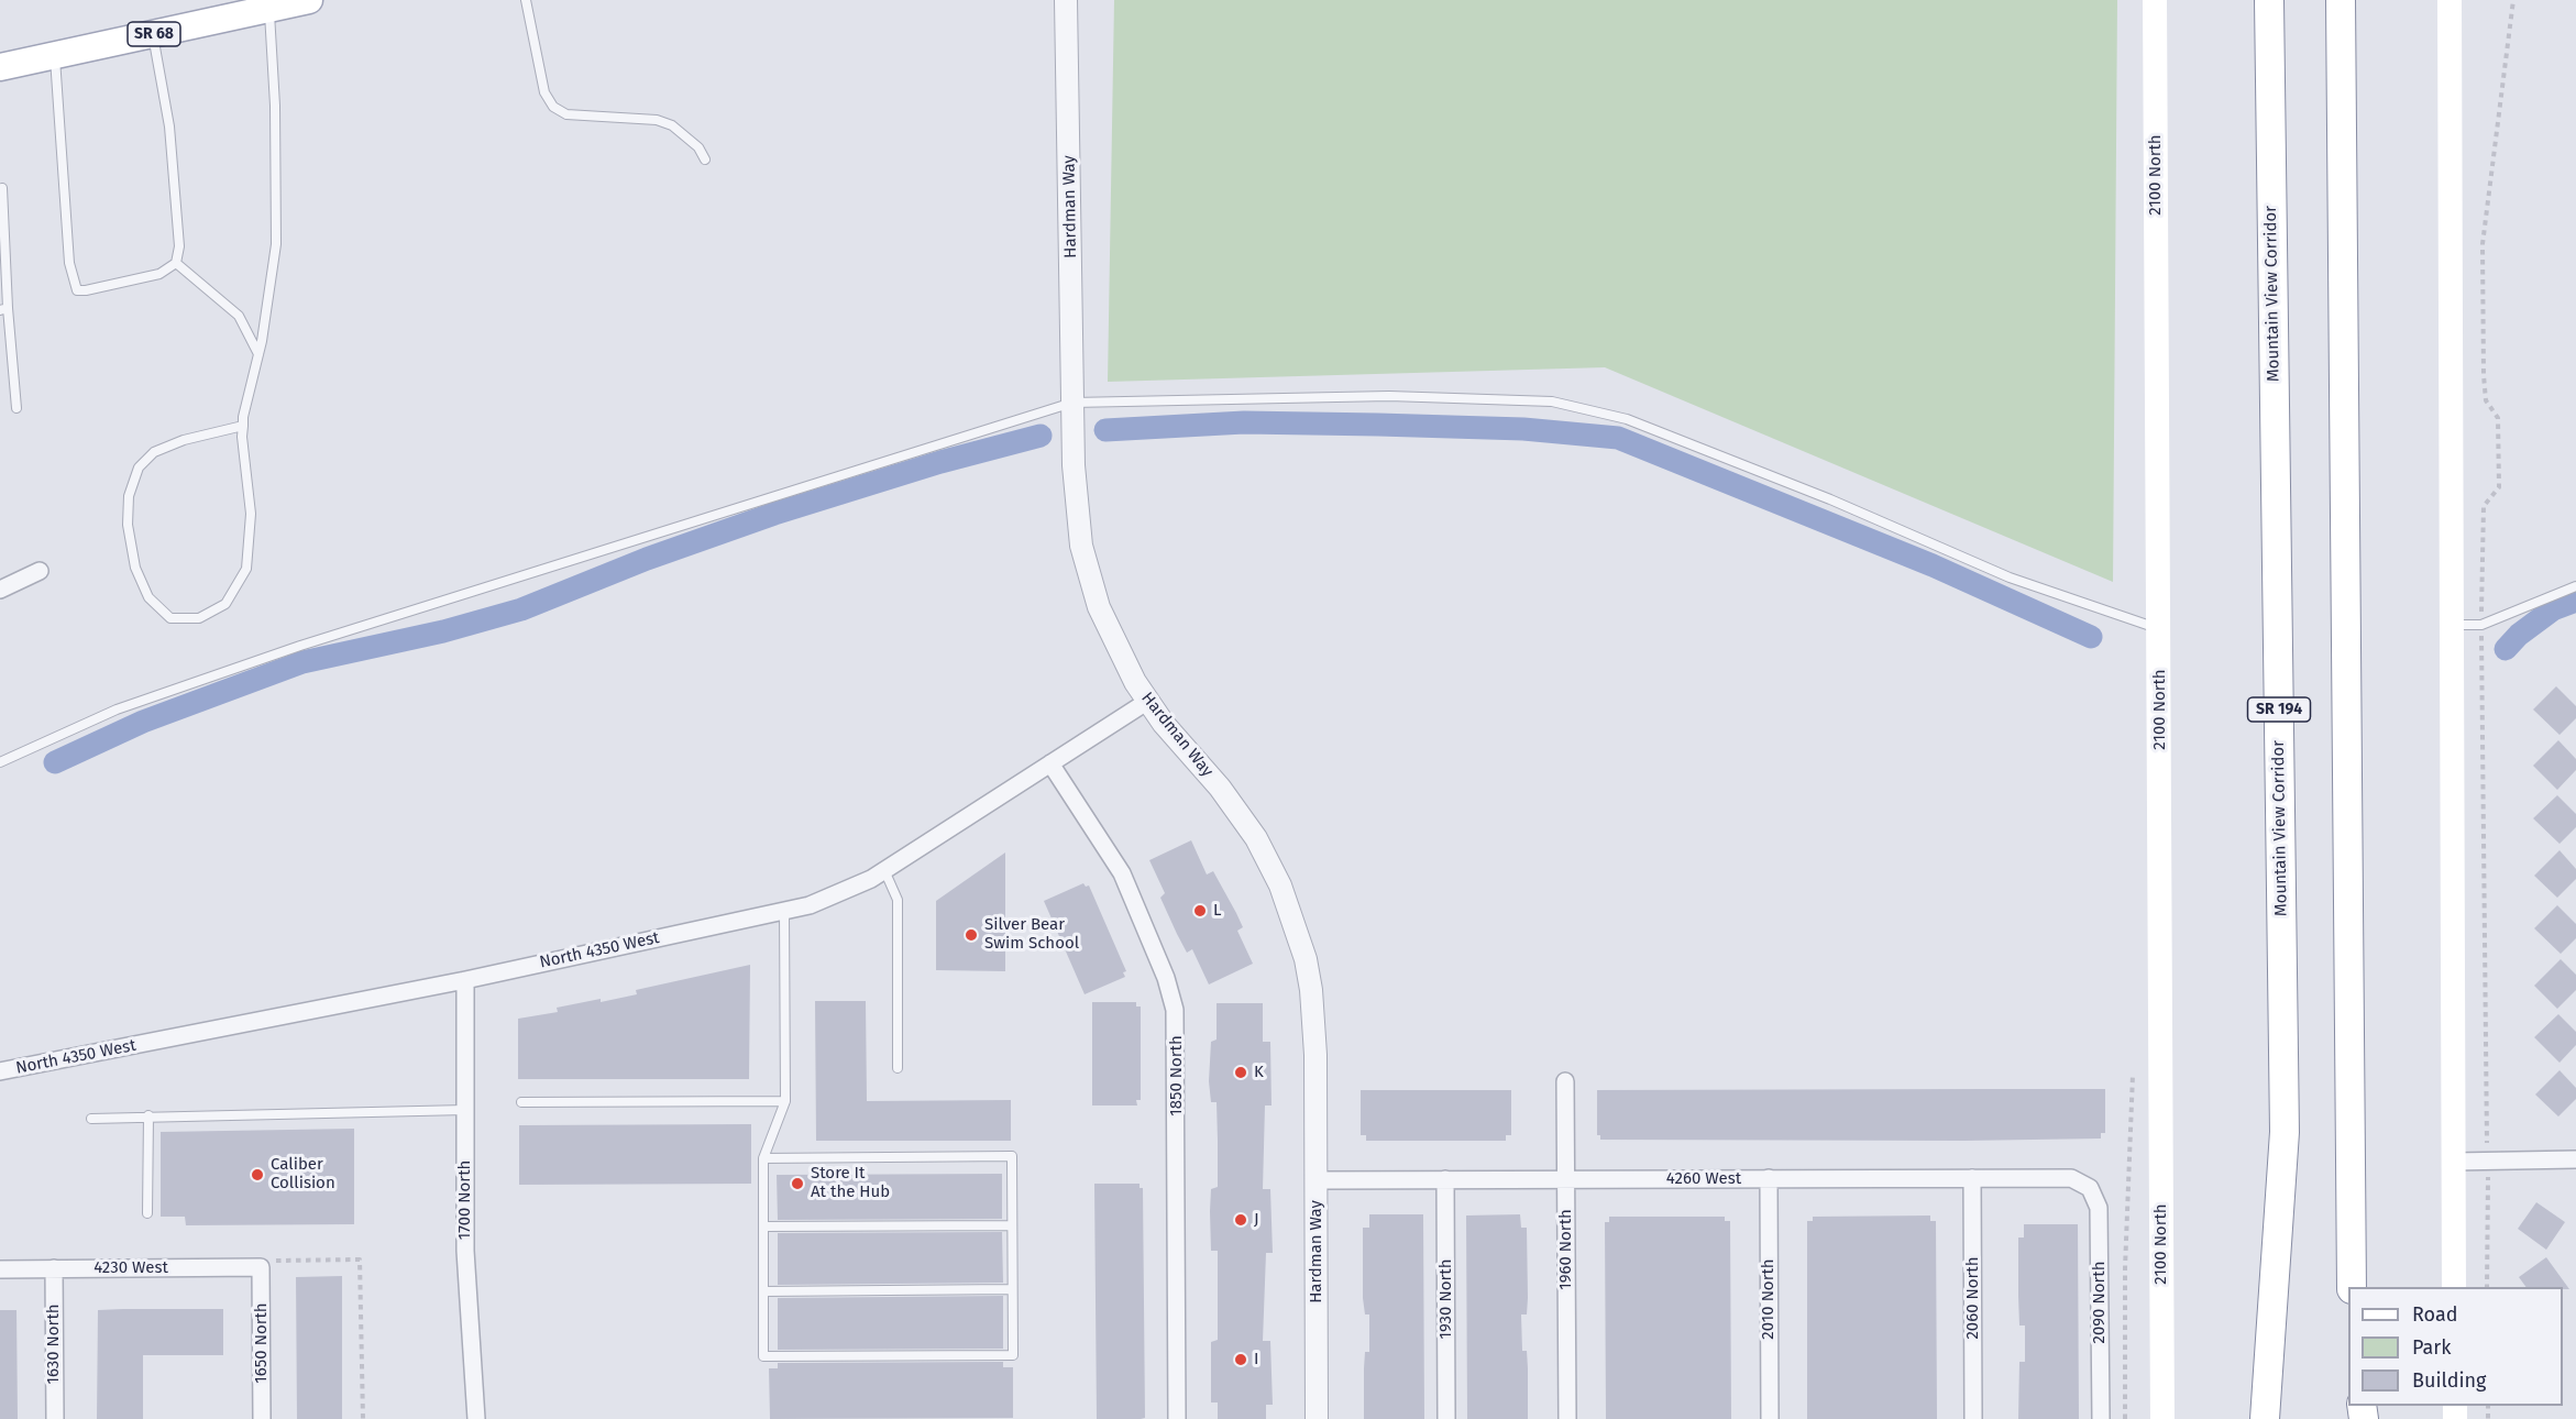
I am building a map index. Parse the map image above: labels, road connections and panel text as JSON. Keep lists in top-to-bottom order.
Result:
{
  "streets": {
    "highway": ["Mountain View Corridor", "SR 194"],
    "main road": ["SR 68", "2100 North"],
    "street": [
      "Hardman Way",
      "North 4350 West",
      "1850 North",
      "4260 West",
      "1700 North",
      "1960 North",
      "4230 West",
      "2060 North",
      "1930 North",
      "2010 North",
      "2090 North",
      "1650 North",
      "1630 North"
    ]
  },
  "crossings": [
    ["Hardman Way", "North 4350 West"],
    ["Hardman Way", "4260 West"],
    ["North 4350 West", "1850 North"],
    ["North 4350 West", "1700 North"],
    ["4260 West", "1960 North"],
    ["4260 West", "2060 North"],
    ["4260 West", "1930 North"],
    ["4260 West", "2010 North"],
    ["4260 West", "2090 North"],
    ["4230 West", "1650 North"],
    ["4230 West", "1630 North"]
  ],
  "places": [
    "L",
    "Silver Bear Swim School",
    "K",
    "Caliber Collision",
    "Store It At the Hub",
    "J",
    "I"
  ],
  "legend": ["Road", "Park", "Building"]
}
